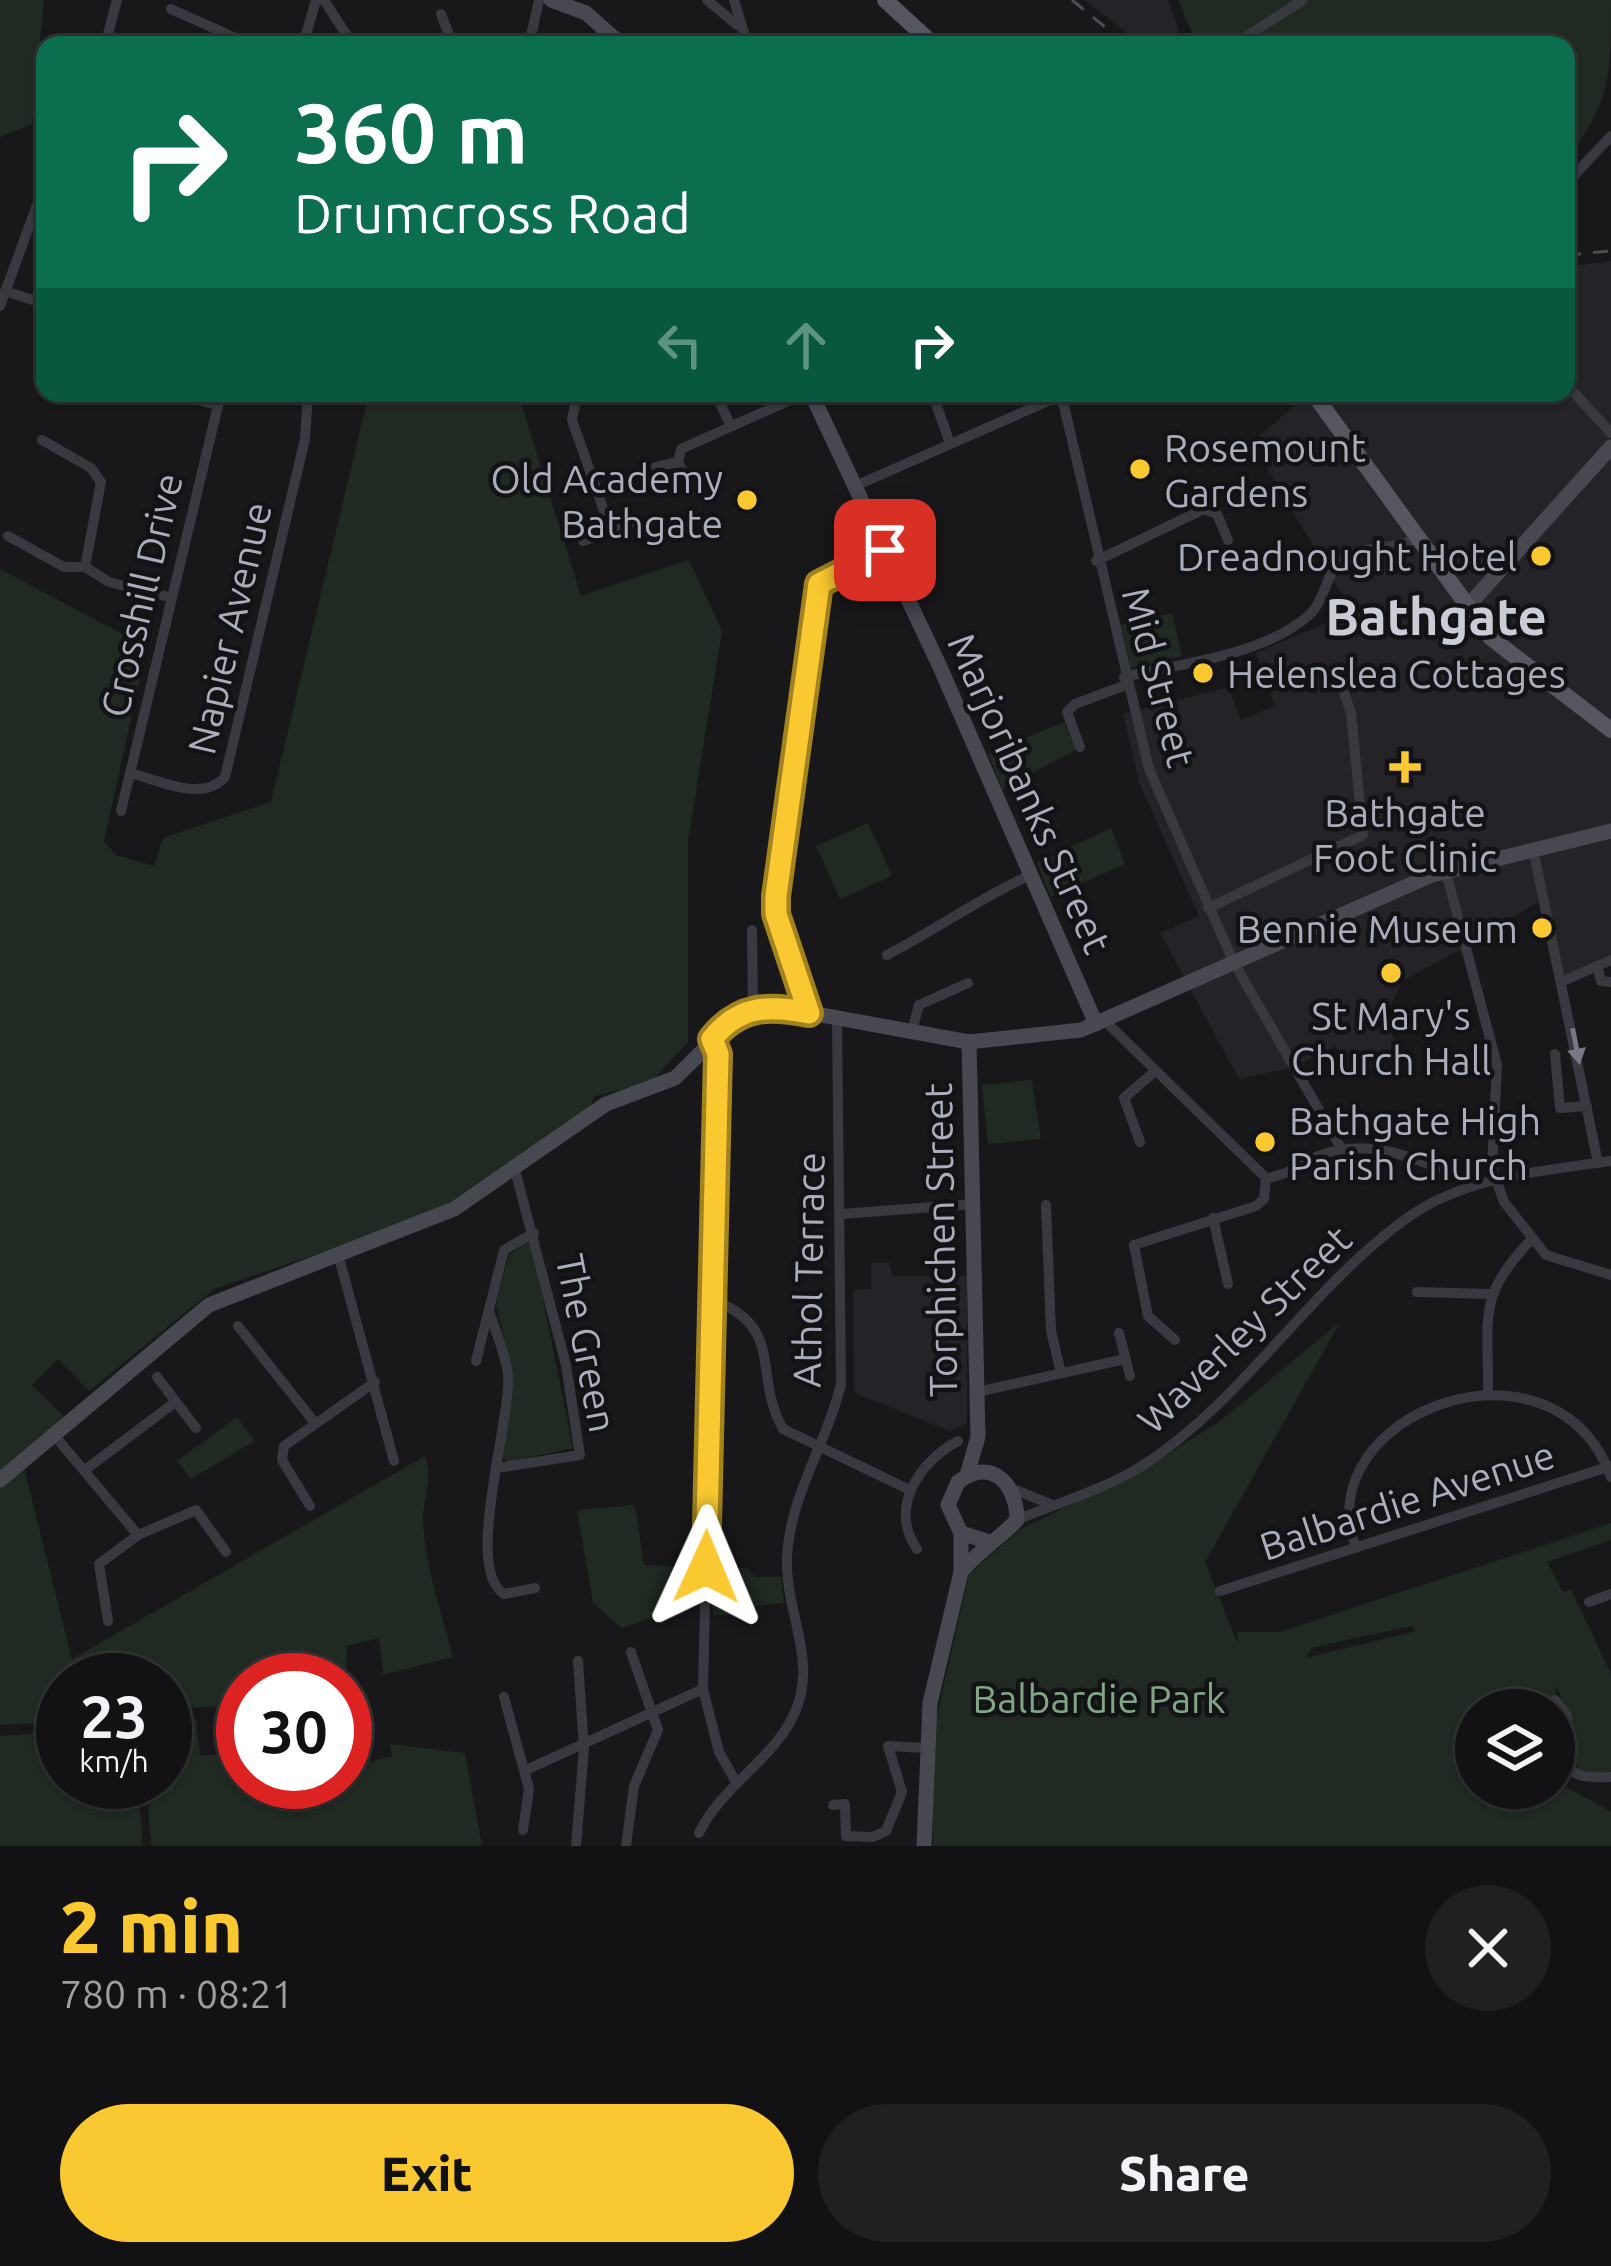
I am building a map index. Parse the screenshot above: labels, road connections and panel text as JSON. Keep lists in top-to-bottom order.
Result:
{
  "streets": {
    "main road": ["Marjoribanks Street", "Torphichen Street"],
    "street": [
      "Crosshill Drive",
      "Napier Avenue",
      "Mid Street",
      "Athol Terrace",
      "Waverley Street",
      "The Green",
      "Balbardie Avenue"
    ]
  },
  "crossings": [
    ["Crosshill Drive", "Napier Avenue"],
    ["Torphichen Street", "Waverley Street"]
  ],
  "districts": ["Bathgate"],
  "parks": ["Balbardie Park"],
  "places": {
    "other": [
      "Rosemount Gardens",
      "Old Academy Bathgate",
      "Dreadnought Hotel",
      "Helenslea Cottages",
      "Bennie Museum",
      "St Mary's Church Hall",
      "Bathgate High Parish Church"
    ],
    "health": ["Bathgate Foot Clinic"]
  },
  "page": {
    "turn": ["360 m", "Drumcross Road"],
    "speed": "23 km/h",
    "limit": "30",
    "heading": ["2 min", "780 m · 08:21"],
    "buttons": ["Exit", "Share"]
  }
}
